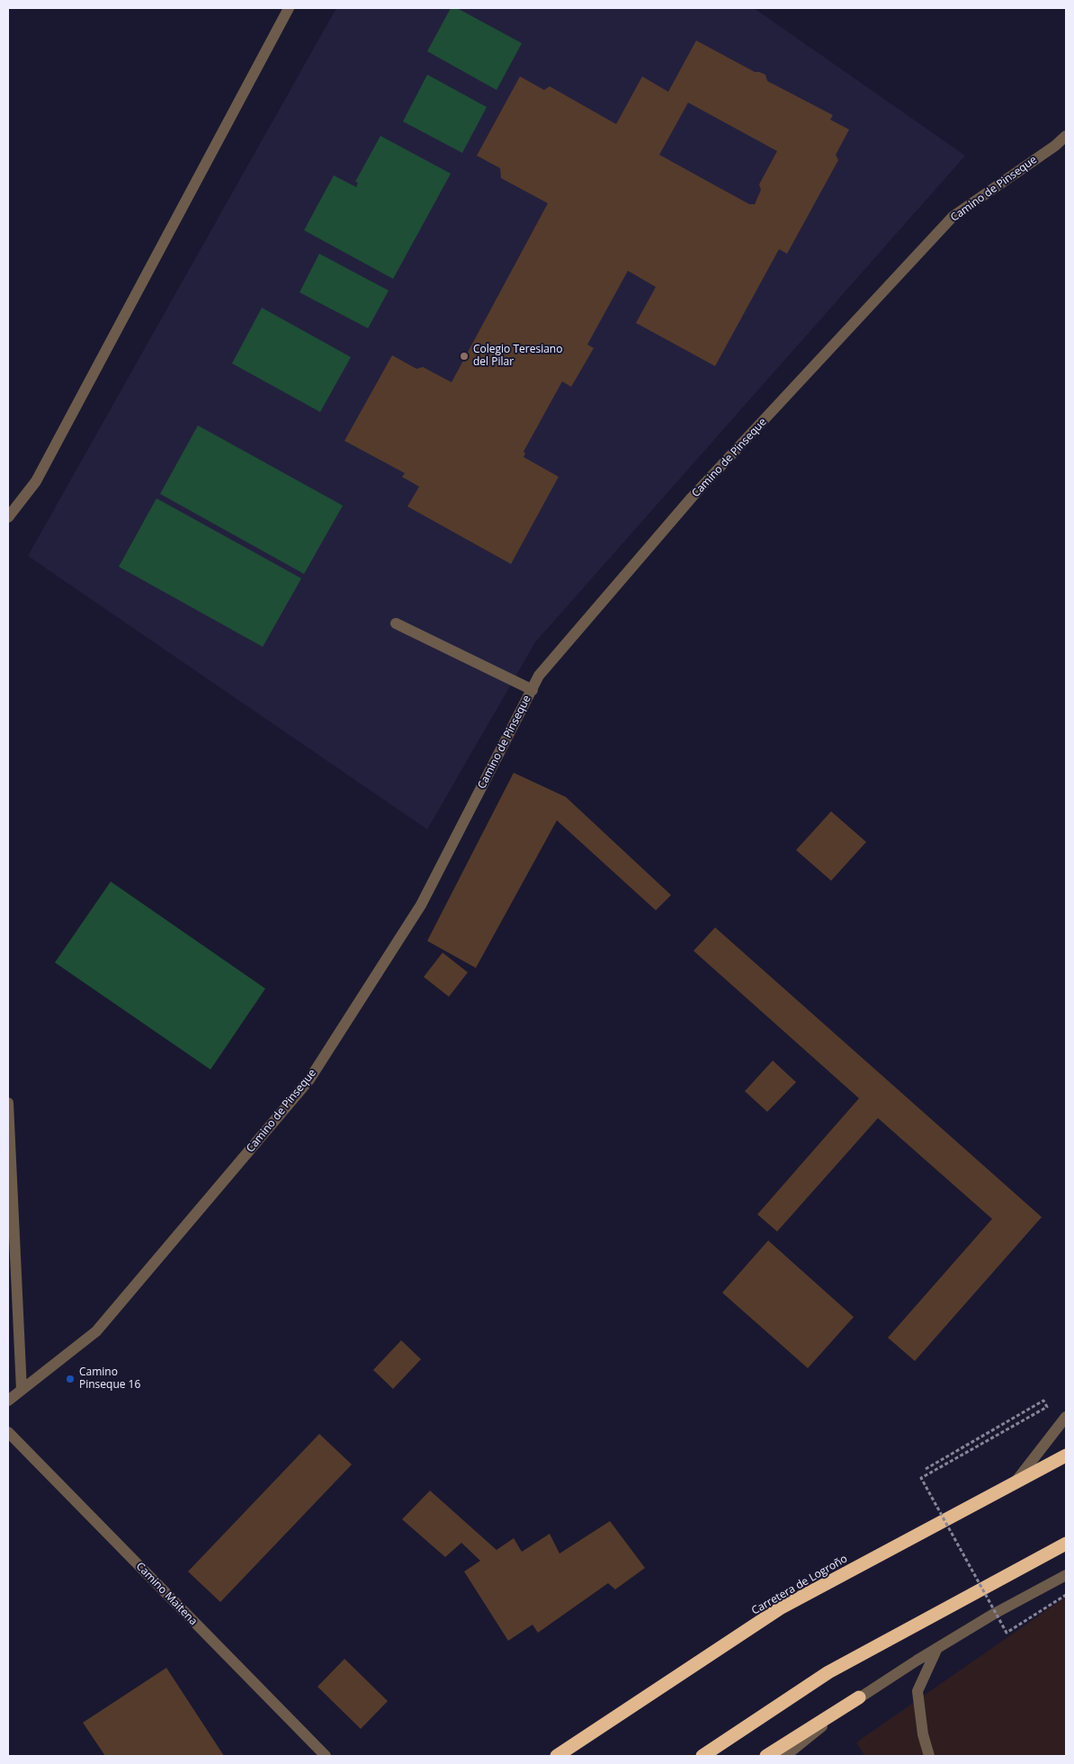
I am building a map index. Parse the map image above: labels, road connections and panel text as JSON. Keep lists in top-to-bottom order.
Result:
{
  "streets": {
    "highway": ["Carretera de Logroño"],
    "street": ["Camino de Pinseque", "Camino Maitena"]
  },
  "places": ["Colegio Teresiano del Pilar", "Camino Pinseque 16"]
}
